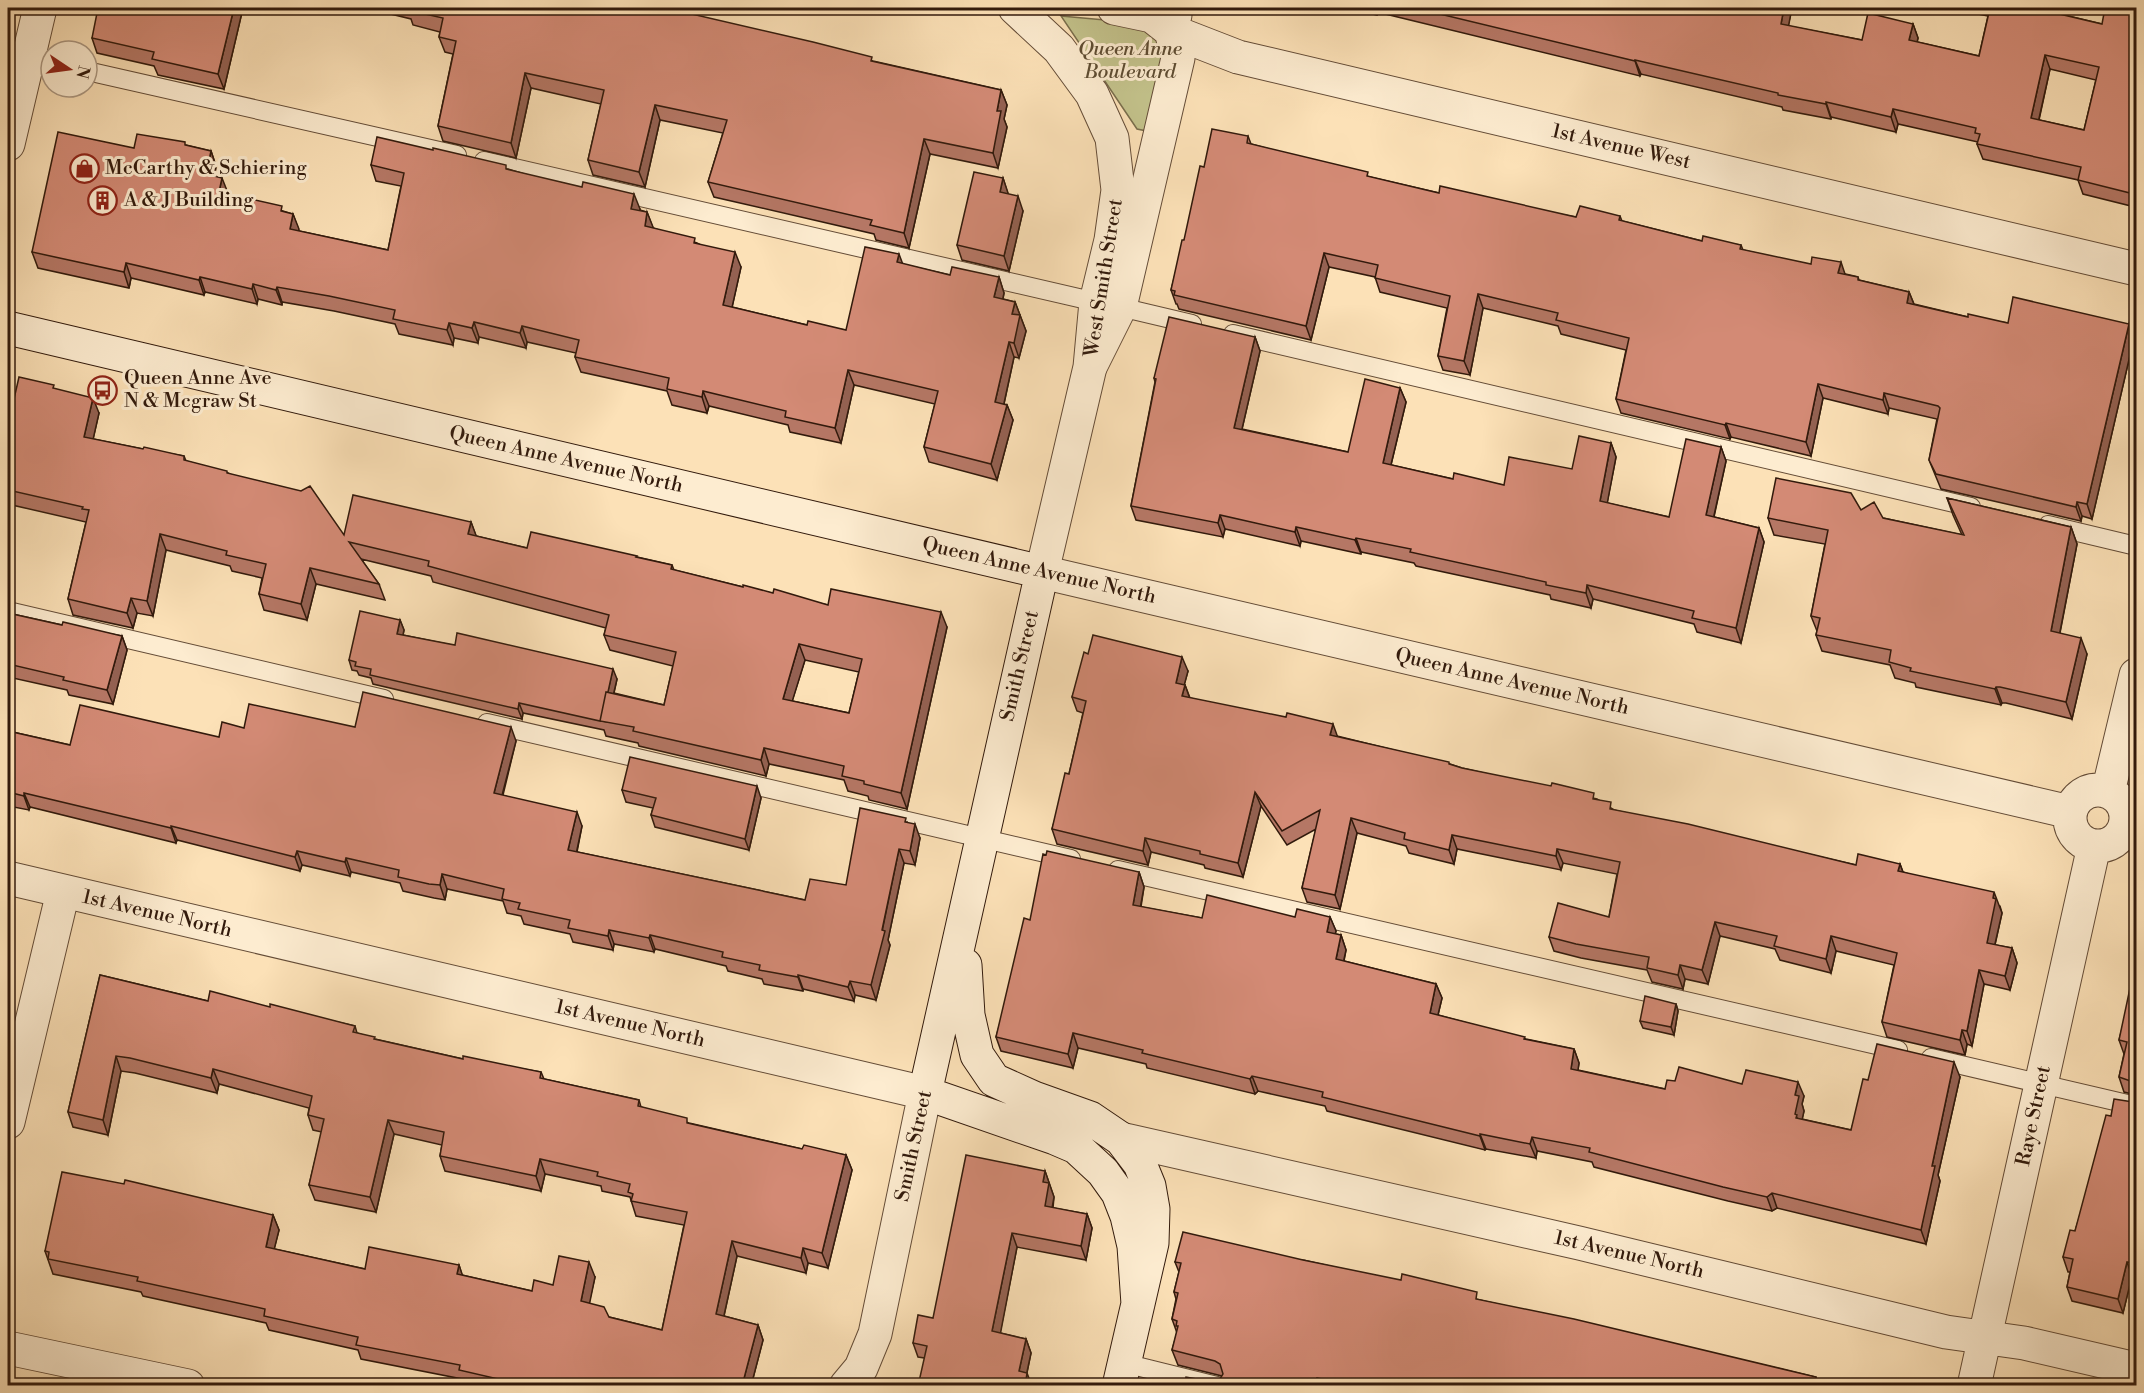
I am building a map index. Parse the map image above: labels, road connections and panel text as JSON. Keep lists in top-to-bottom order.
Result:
{
  "streets": {
    "street": [
      "1st Avenue West",
      "West Smith Street",
      "Queen Anne Avenue North",
      "Smith Street",
      "1st Avenue North",
      "Raye Street"
    ]
  },
  "crossings": [
    ["1st Avenue West", "West Smith Street"],
    ["West Smith Street", "Queen Anne Avenue North"],
    ["West Smith Street", "Smith Street"],
    ["Queen Anne Avenue North", "Smith Street"],
    ["Queen Anne Avenue North", "Raye Street"],
    ["Smith Street", "1st Avenue North"],
    ["1st Avenue North", "Raye Street"]
  ],
  "parks": ["Queen Anne Boulevard"],
  "places": {
    "shop": ["McCarthy & Schiering"],
    "building": ["A & J Building"],
    "bus stop": ["Queen Anne Ave N & Mcgraw St"]
  },
  "north": "right"
}
